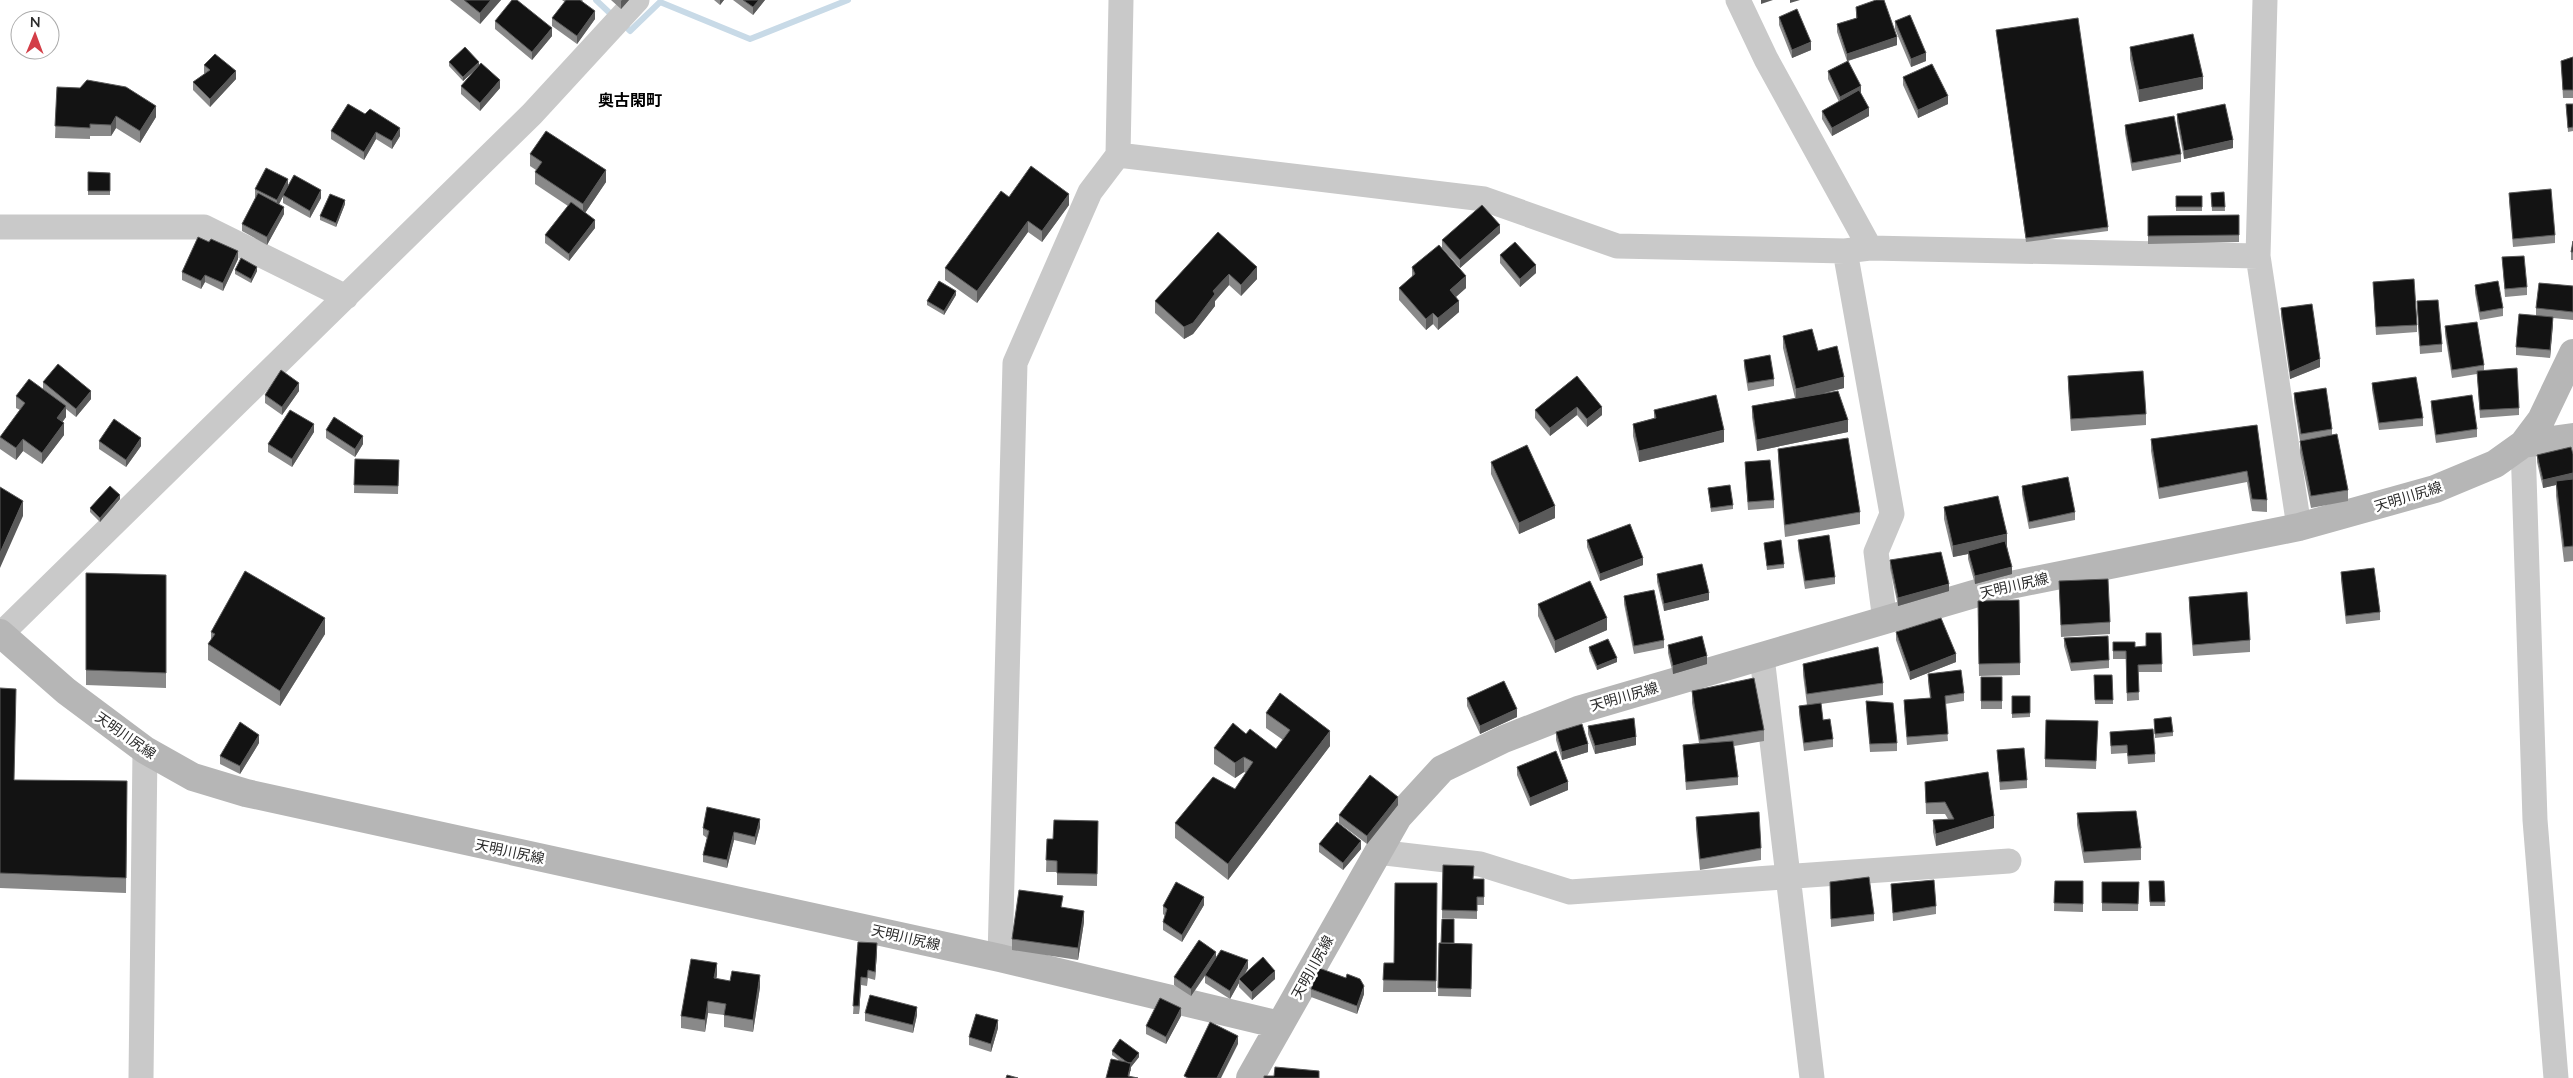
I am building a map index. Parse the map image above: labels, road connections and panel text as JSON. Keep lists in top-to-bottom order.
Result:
{
  "streets": {
    "main road": ["天明川尻線"]
  },
  "districts": ["奥古閑町"],
  "north": "top"
}
